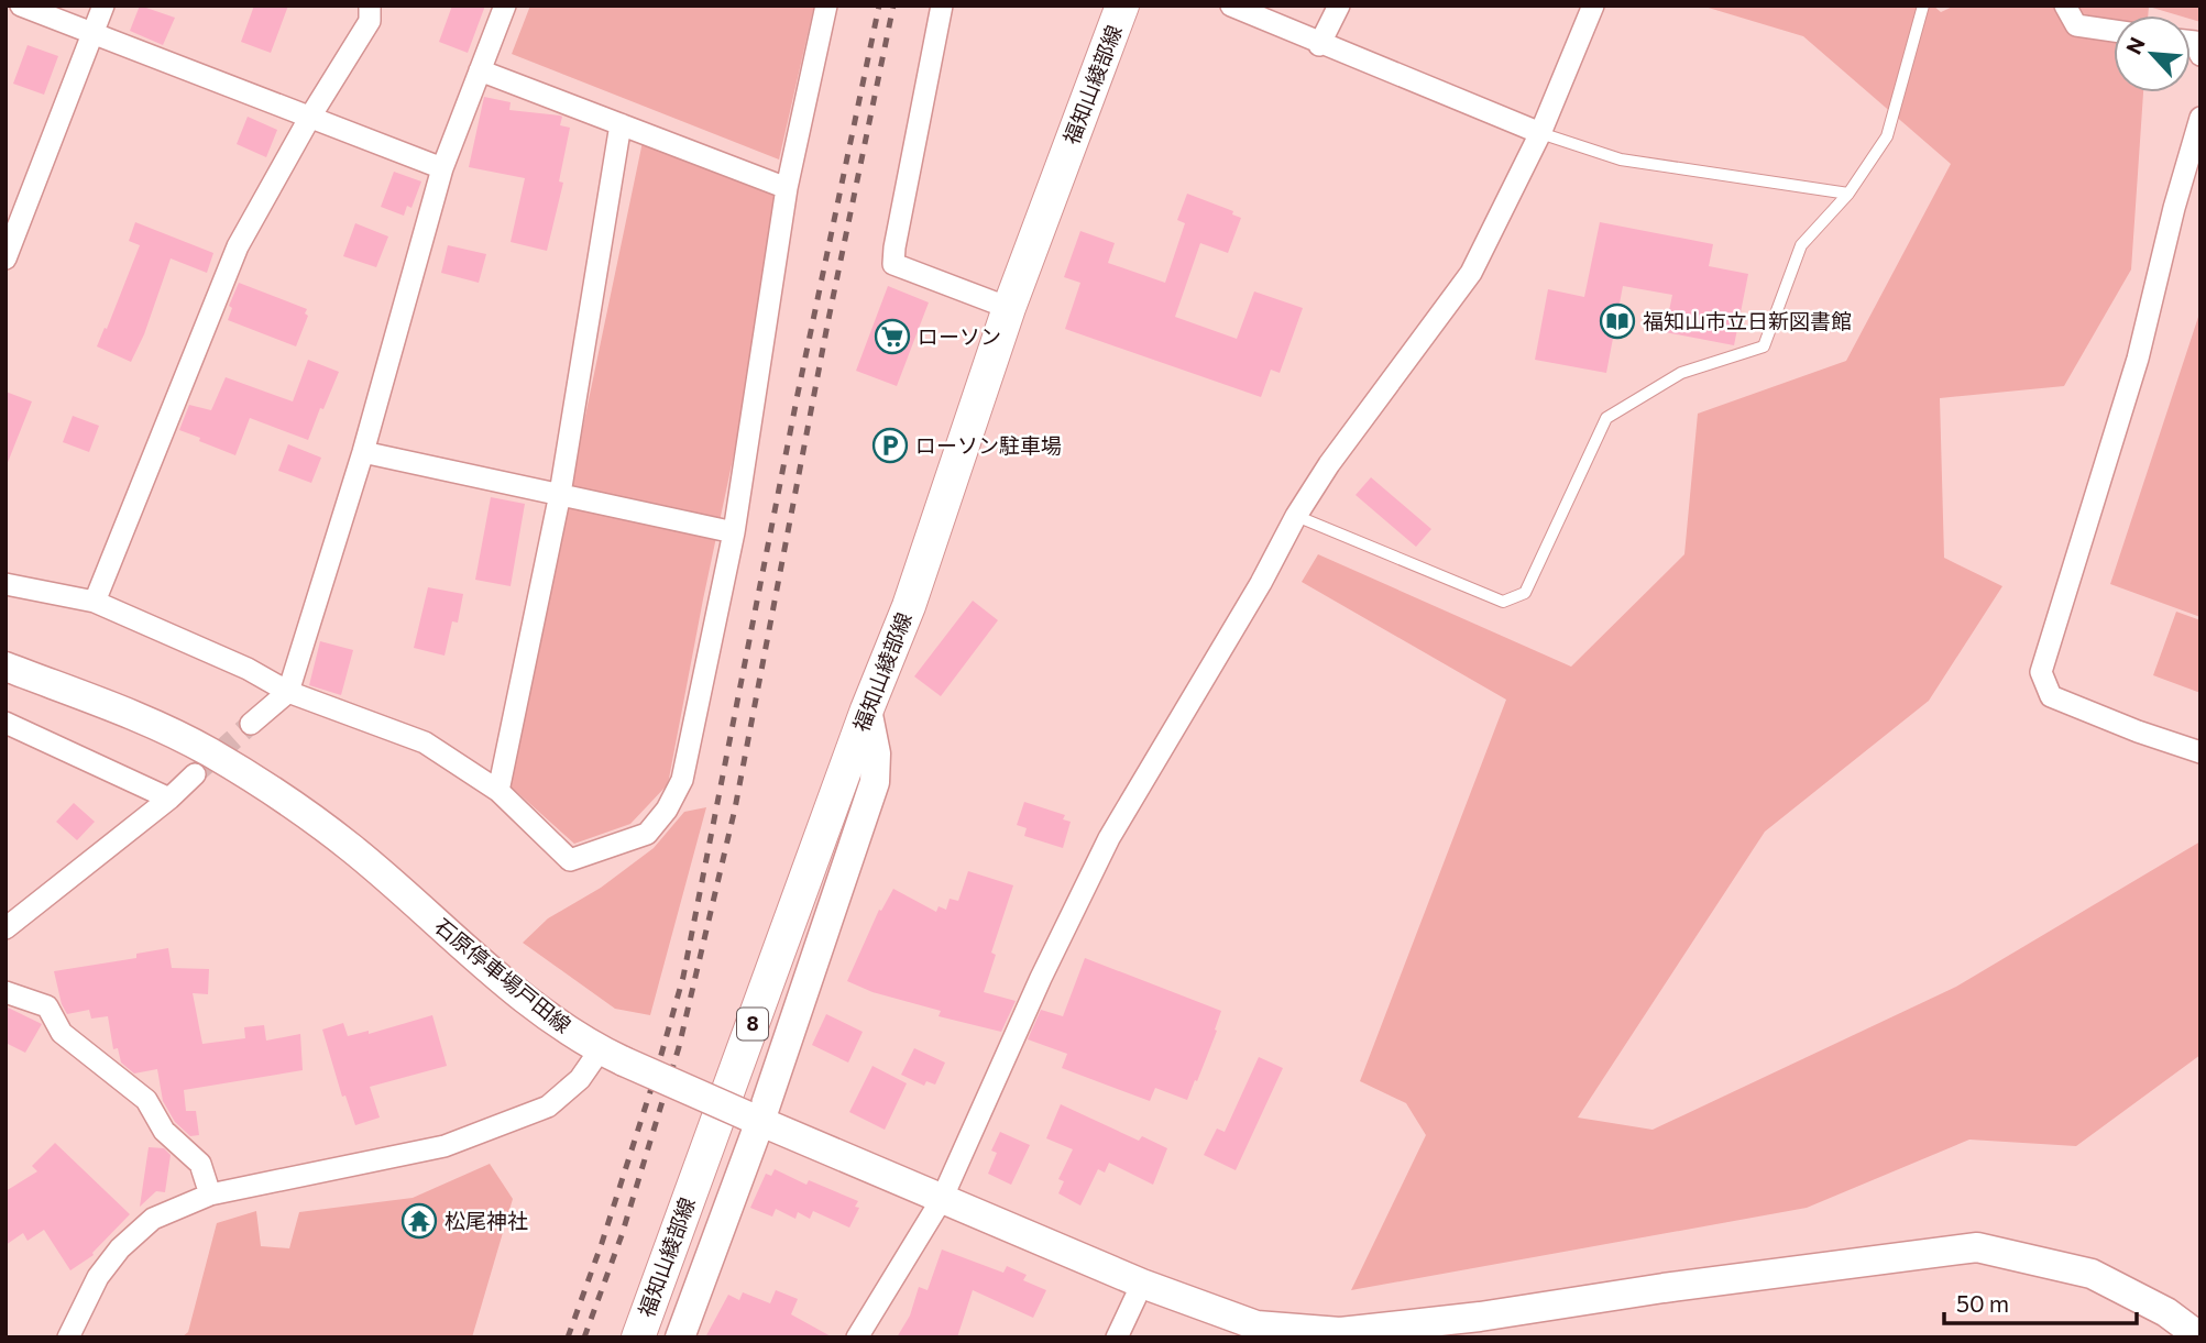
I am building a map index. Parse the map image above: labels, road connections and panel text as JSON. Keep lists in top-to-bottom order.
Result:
{
  "streets": {
    "main road": ["福知山綾部線", "石原停車場戸田線", "8"]
  },
  "places": {
    "library": ["福知山市立日新図書館"],
    "supermarket": ["ローソン"],
    "parking": ["ローソン駐車場"],
    "temple": ["松尾神社"]
  },
  "scale_bar": "50 m",
  "north": "top left"
}
